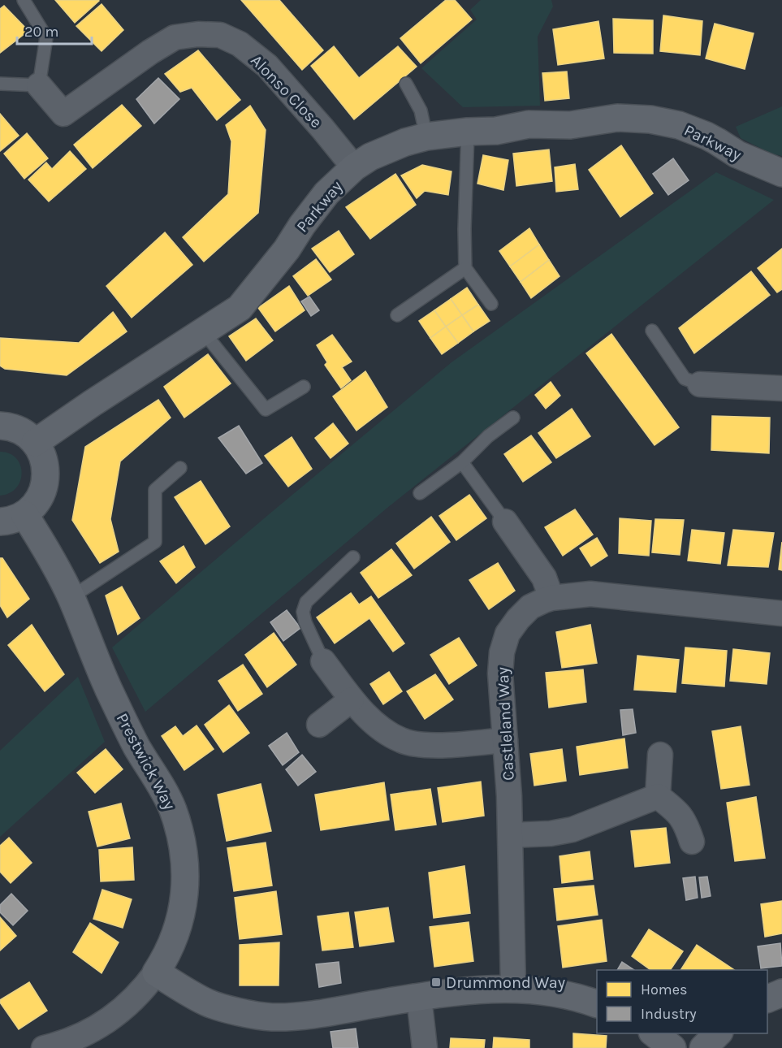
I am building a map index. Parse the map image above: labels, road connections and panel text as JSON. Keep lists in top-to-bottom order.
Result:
{
  "streets": {
    "street": [
      "Alonso Close",
      "Parkway",
      "Castleland Way",
      "Prestwick Way"
    ]
  },
  "crossings": [
    ["Alonso Close", "Parkway"]
  ],
  "places": {
    "transit": ["Drummond Way"]
  },
  "legend": ["Homes", "Industry"],
  "scale_bar": "20 m"
}
